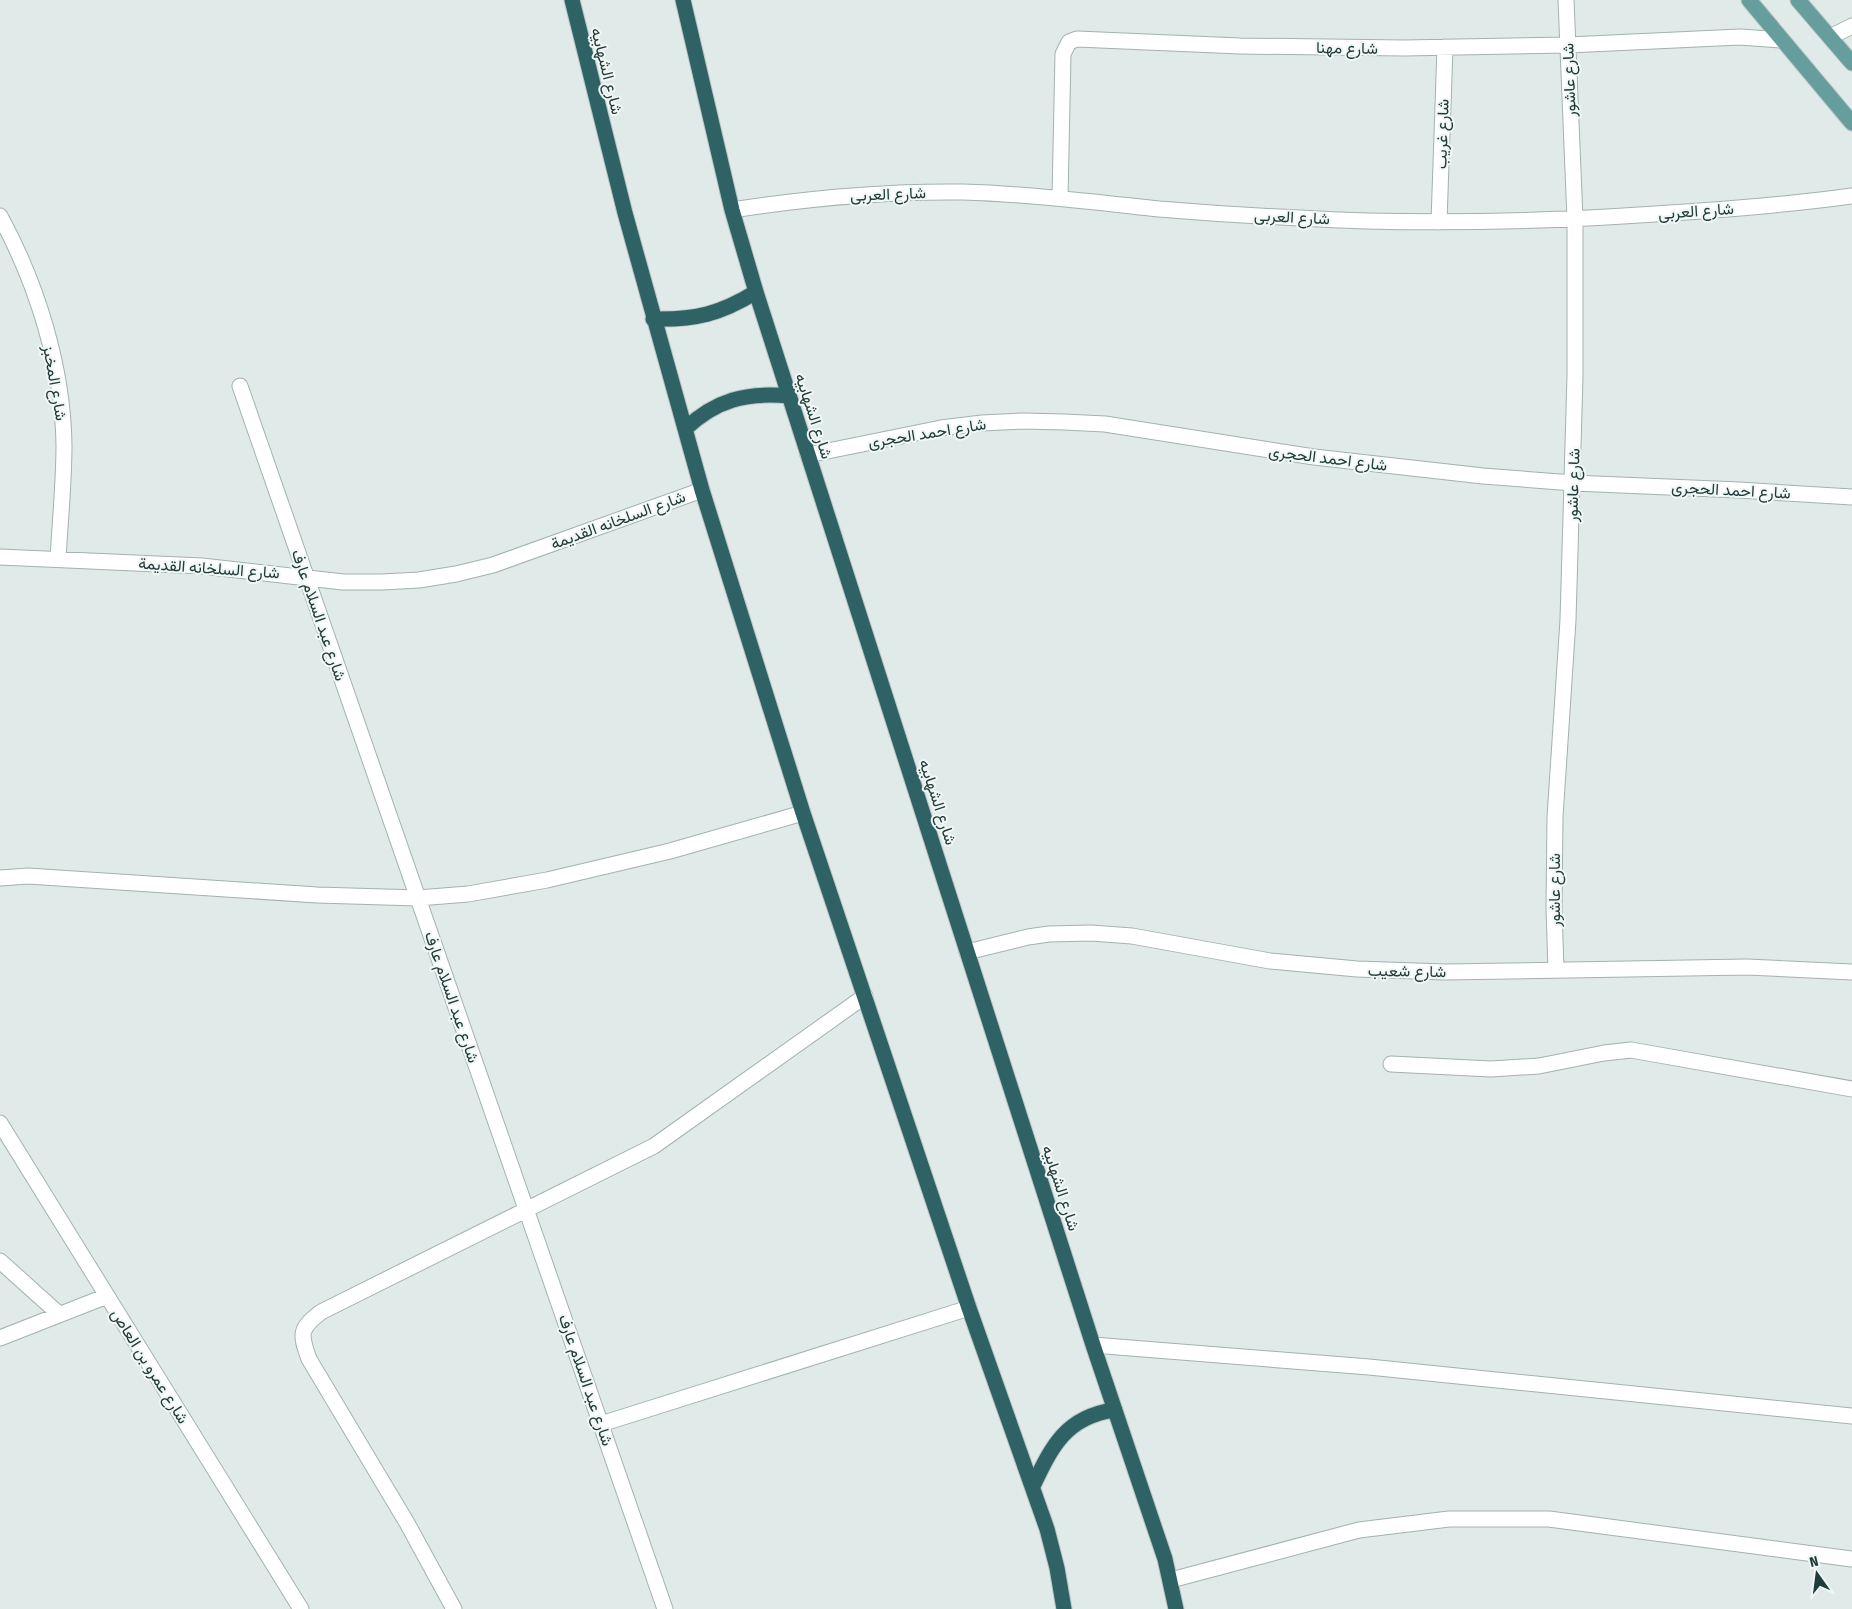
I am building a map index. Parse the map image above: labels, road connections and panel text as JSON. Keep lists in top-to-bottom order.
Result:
{
  "streets": {
    "highway": ["شارع الشهابيه"],
    "street": [
      "شارع مهنا",
      "شارع عاشور",
      "شارع غريب",
      "شارع العربى",
      "شارع المخبز",
      "شارع احمد الحجرى",
      "شارع السلخانه القديمة",
      "شارع عبد السلام عارف",
      "شارع شعيب",
      "شارع عمرو بن العاص"
    ]
  },
  "crossings": [
    ["شارع مهنا", "شارع عاشور"],
    ["شارع مهنا", "شارع غريب"],
    ["شارع مهنا", "شارع العربى"],
    ["شارع الشهابيه", "شارع العربى"],
    ["شارع الشهابيه", "شارع احمد الحجرى"],
    ["شارع الشهابيه", "شارع السلخانه القديمة"],
    ["شارع الشهابيه", "شارع شعيب"],
    ["شارع عاشور", "شارع العربى"],
    ["شارع عاشور", "شارع احمد الحجرى"],
    ["شارع عاشور", "شارع شعيب"],
    ["شارع غريب", "شارع العربى"],
    ["شارع المخبز", "شارع السلخانه القديمة"],
    ["شارع السلخانه القديمة", "شارع عبد السلام عارف"]
  ],
  "north": "top"
}
